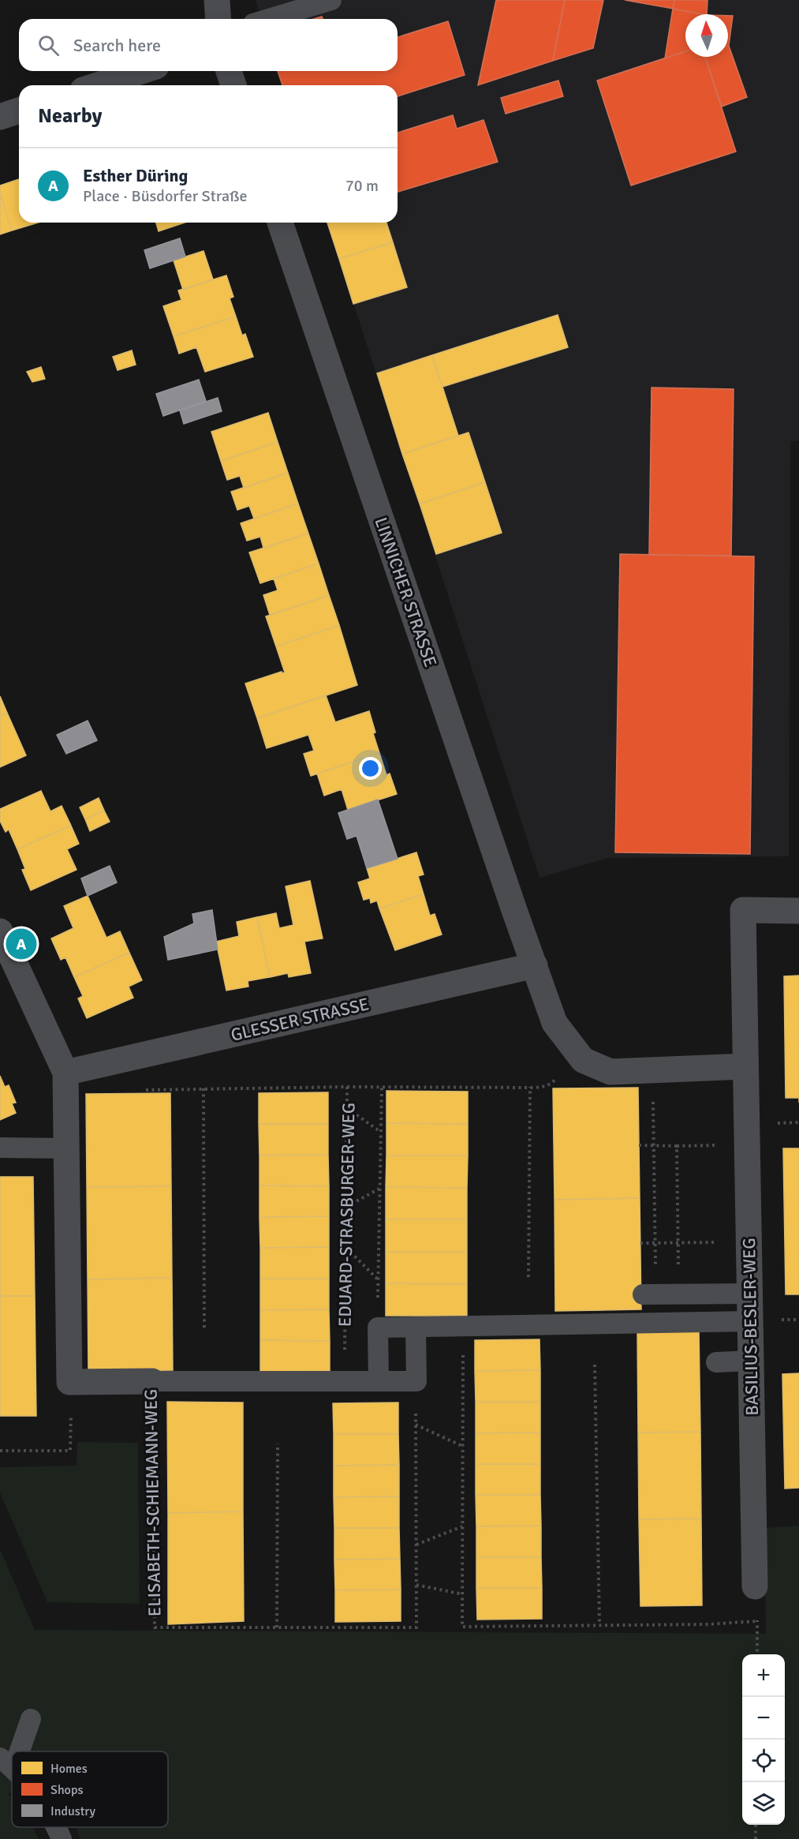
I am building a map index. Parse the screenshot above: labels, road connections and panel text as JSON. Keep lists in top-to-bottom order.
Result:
{
  "streets": {
    "street": [
      "LINNICHER STRASSE",
      "GLESSER STRASSE",
      "BASILIUS-BESLER-WEG",
      "ELISABETH-SCHIEMANN-WEG"
    ],
    "lane": ["EDUARD-STRASBURGER-WEG"]
  },
  "crossings": [
    ["LINNICHER STRASSE", "GLESSER STRASSE"],
    ["EDUARD-STRASBURGER-WEG", "BASILIUS-BESLER-WEG"]
  ],
  "legend": ["Homes", "Shops", "Industry"],
  "north": "top",
  "page": {
    "search": "Search here",
    "heading": "Nearby",
    "list": [
      {
        "mark": "A",
        "name": "Esther Düring",
        "note": "Place · Büsdorfer Straße",
        "value": "70 m"
      }
    ],
    "pins": "A",
    "map_buttons": ["+", "−"]
  }
}
